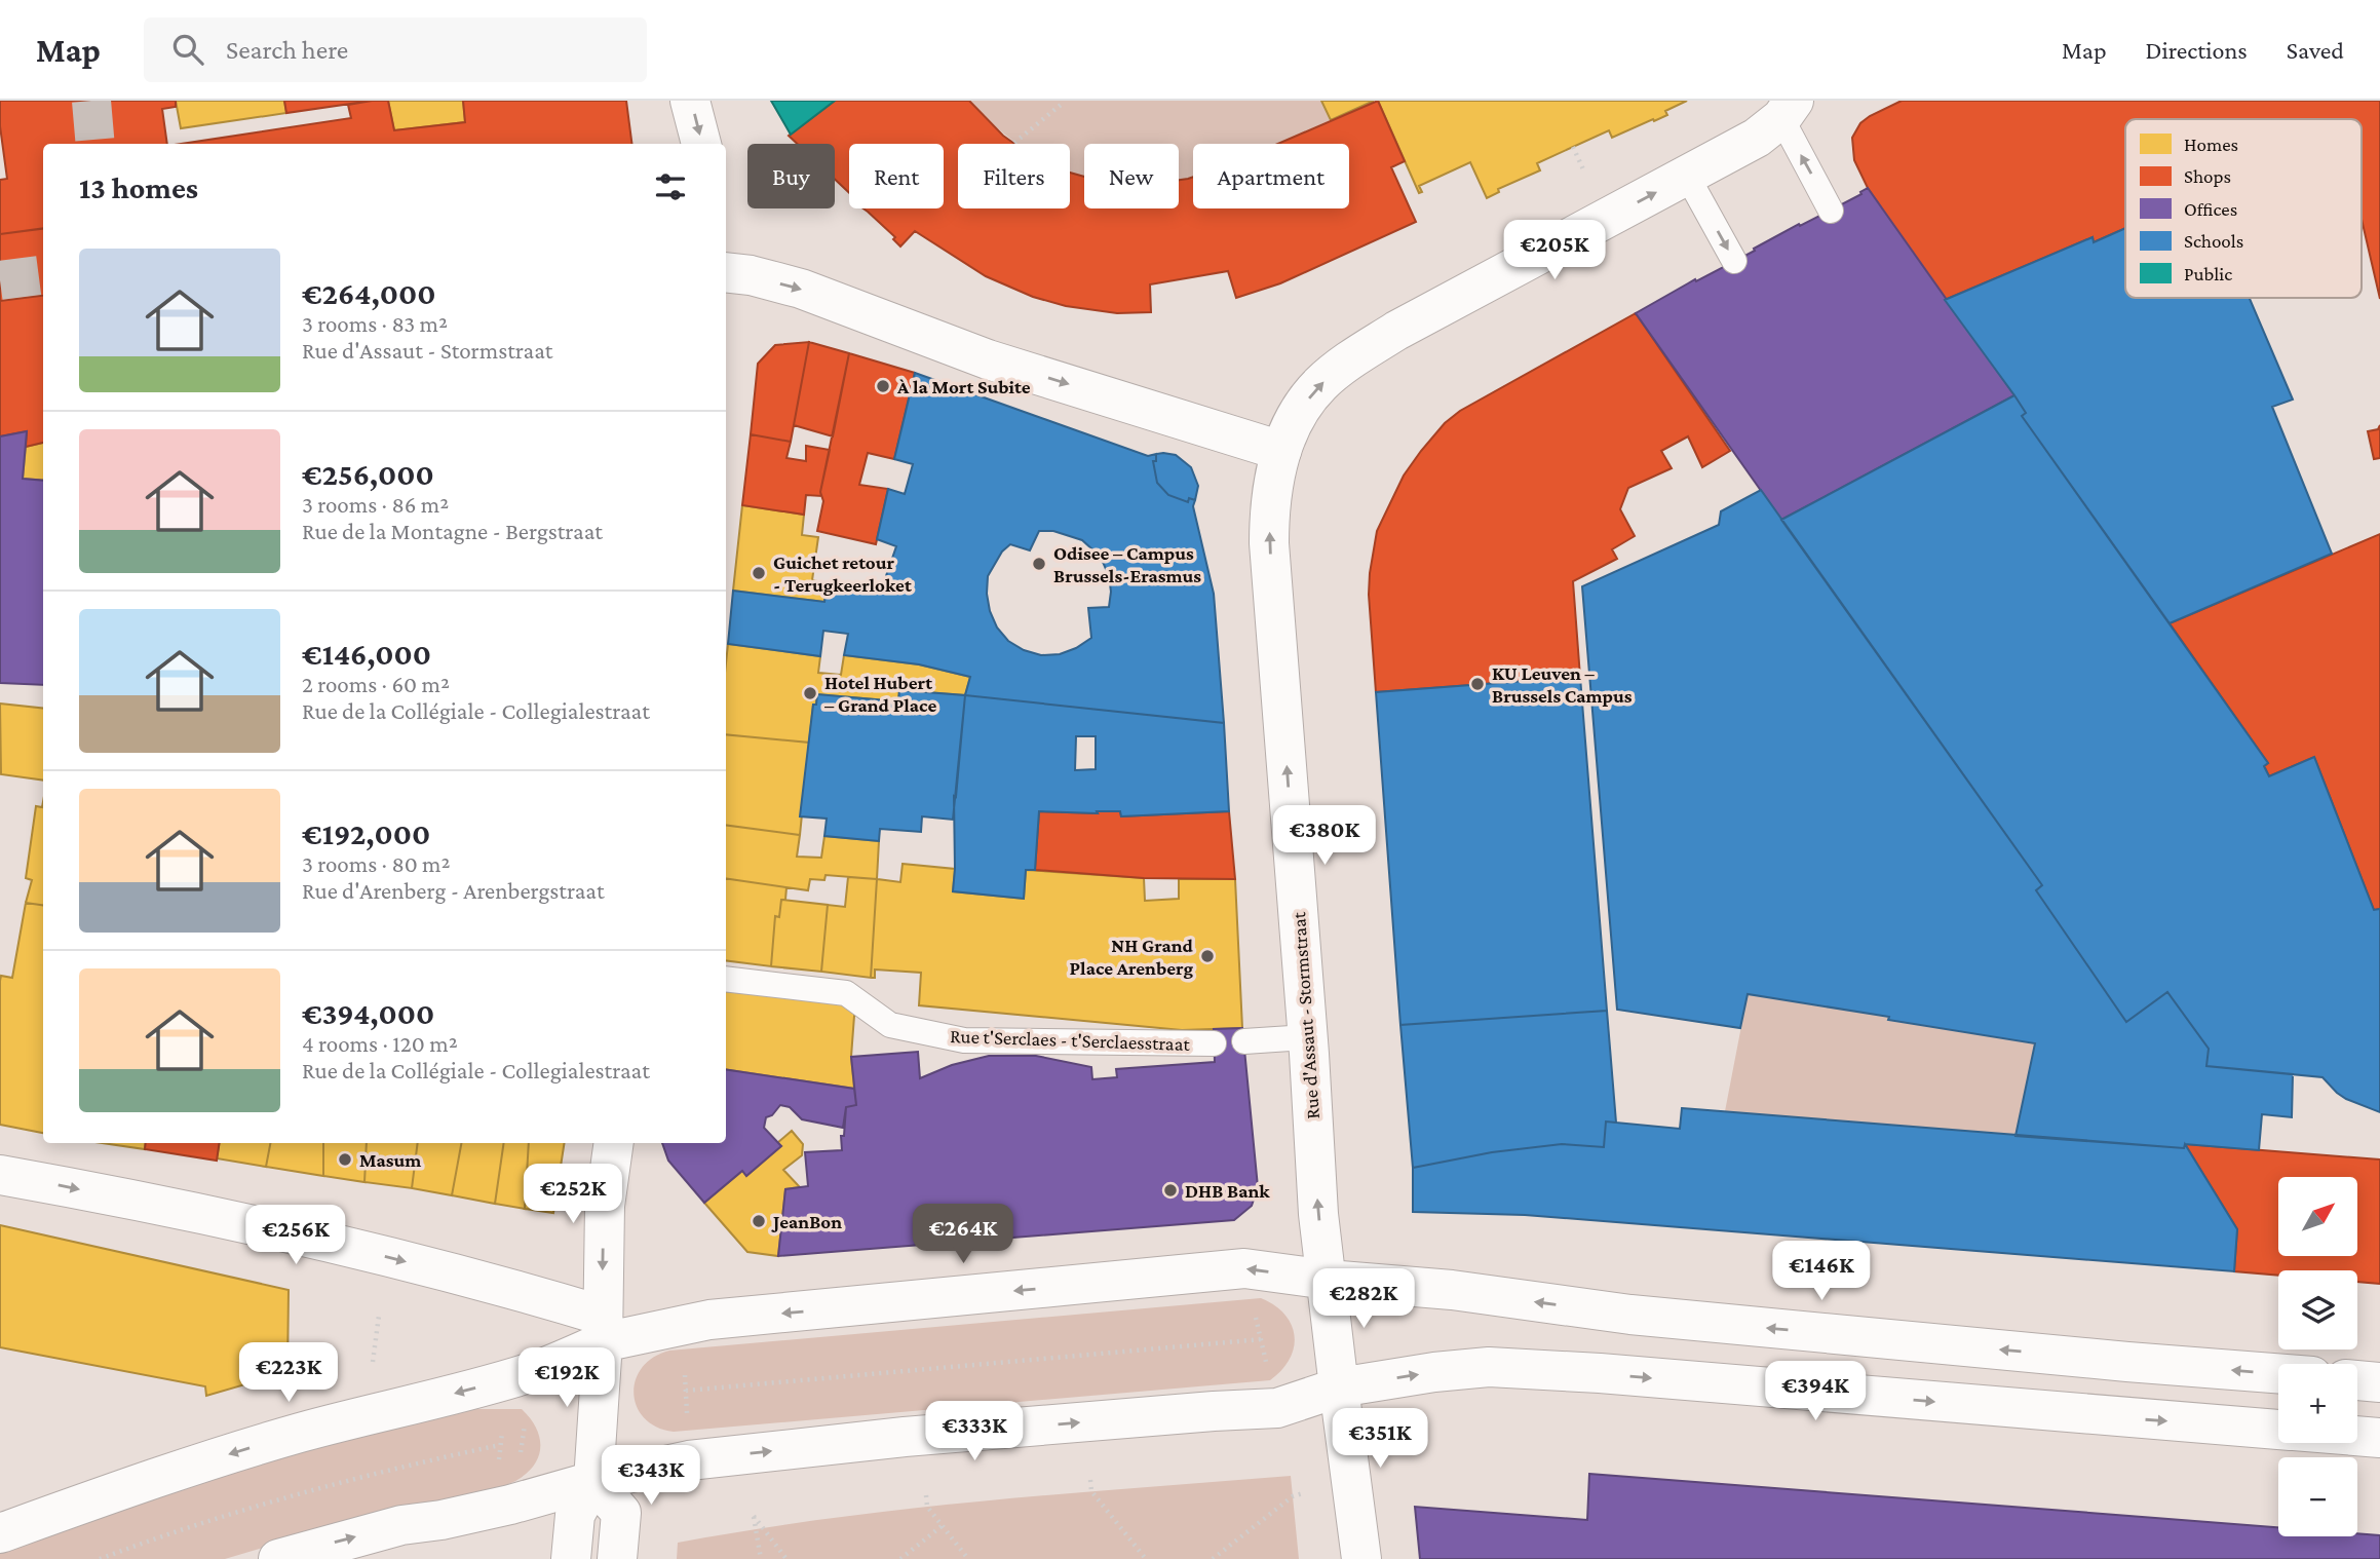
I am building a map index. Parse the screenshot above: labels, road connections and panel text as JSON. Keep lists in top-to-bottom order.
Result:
{
  "streets": {
    "street": ["Rue d'Assaut - Stormstraat"],
    "lane": ["Rue t'Serclaes - t'Serclaesstraat"]
  },
  "one_way": ["Rue d'Assaut - Stormstraat"],
  "places": [
    "À la Mort Subite",
    "Odisee – Campus Brussels-Erasmus",
    "Guichet retour - Terugkeerloket",
    "KU Leuven – Brussels Campus",
    "Hotel Hubert – Grand Place",
    "NH Grand Place Arenberg",
    "Masum",
    "DHB Bank",
    "JeanBon"
  ],
  "legend": [
    "Homes",
    "Shops",
    "Offices",
    "Schools",
    "Public"
  ],
  "north": "top right",
  "page": {
    "header": "Map",
    "search": "Search here",
    "nav": ["Map", "Directions", "Saved"],
    "chip": [
      "Buy",
      "Rent",
      "Filters",
      "New",
      "Apartment"
    ],
    "heading": "13 homes",
    "price": [
      "€205K",
      "€380K",
      "€252K",
      "€264K",
      "€256K",
      "€146K",
      "€282K",
      "€223K",
      "€192K",
      "€394K",
      "€333K",
      "€351K",
      "€343K"
    ],
    "list": [
      {
        "name": "€264,000",
        "note": "3 rooms · 83 m² · Rue d'Assaut - Stormstraat"
      },
      {
        "name": "€256,000",
        "note": "3 rooms · 86 m² · Rue de la Montagne - Bergstraat"
      },
      {
        "name": "€146,000",
        "note": "2 rooms · 60 m² · Rue de la Collégiale - Collegialestraat"
      },
      {
        "name": "€192,000",
        "note": "3 rooms · 80 m² · Rue d'Arenberg - Arenbergstraat"
      },
      {
        "name": "€394,000",
        "note": "4 rooms · 120 m² · Rue de la Collégiale - Collegialestraat"
      }
    ],
    "map_buttons": ["+", "−"]
  }
}
